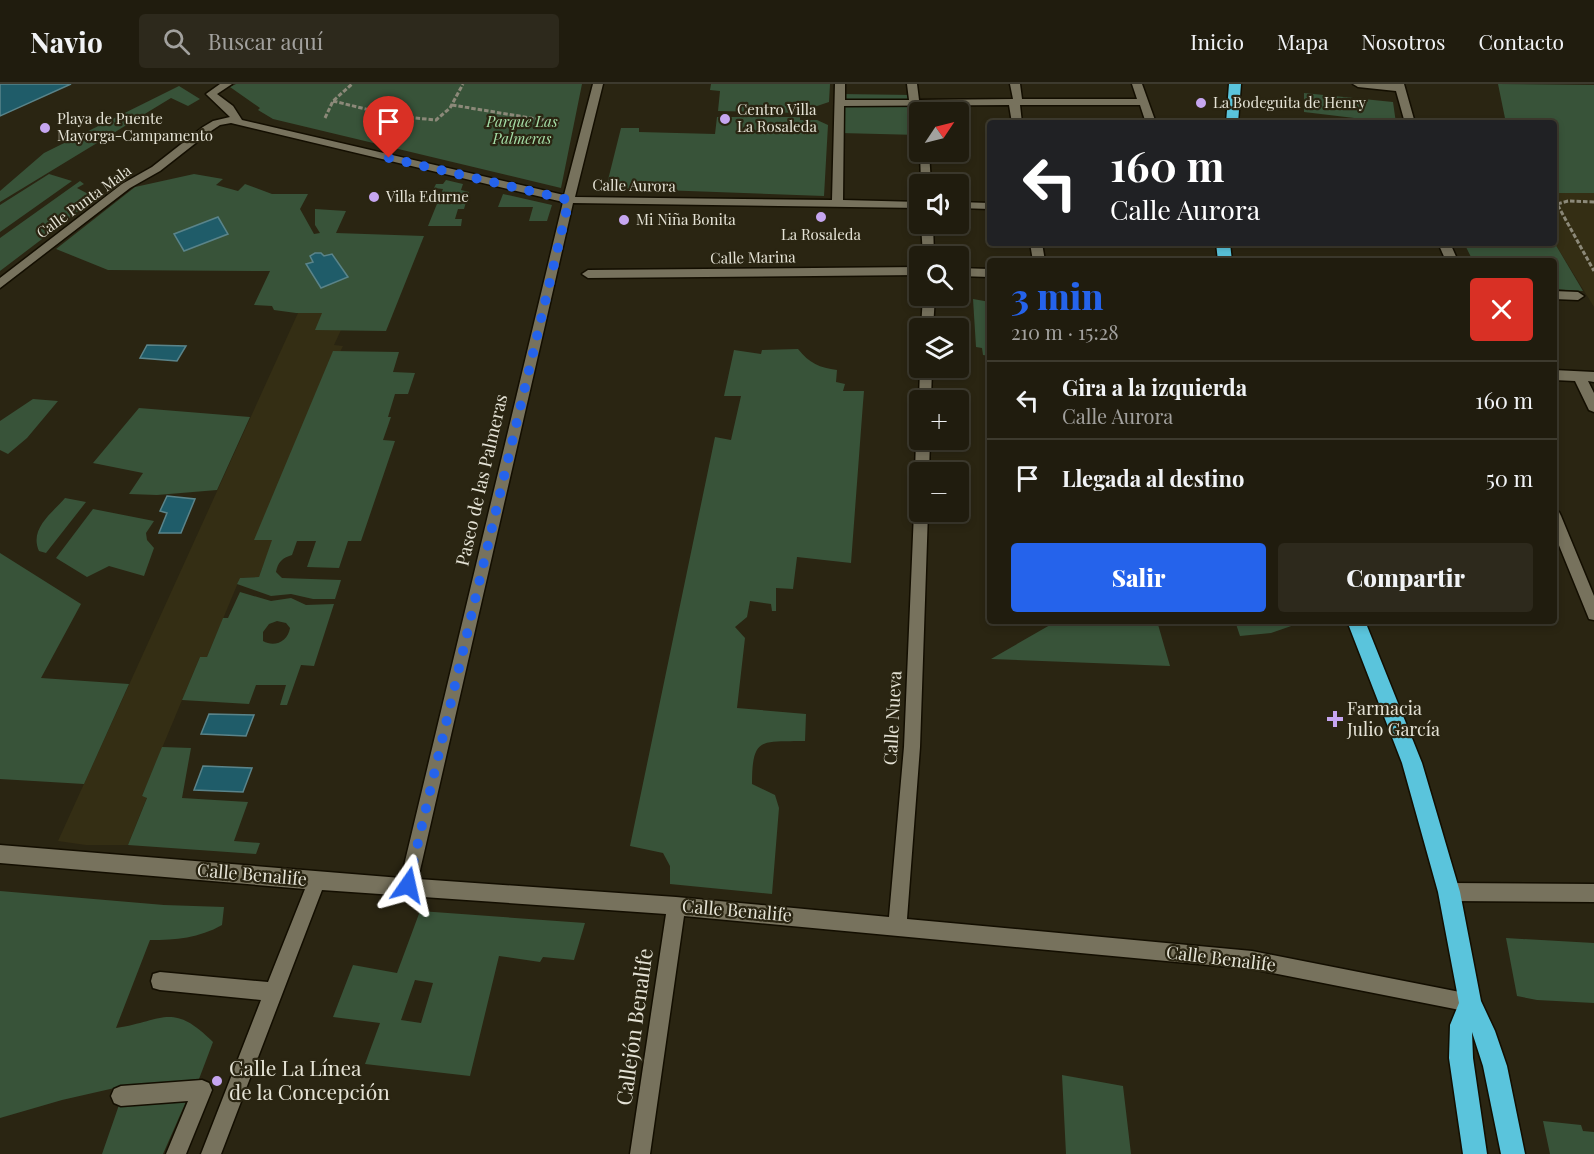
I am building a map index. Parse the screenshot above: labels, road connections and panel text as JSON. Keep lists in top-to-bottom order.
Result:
{
  "streets": {
    "street": [
      "Calle Aurora",
      "Calle Punta Mala",
      "Calle Marina",
      "Paseo de las Palmeras",
      "Calle Nueva",
      "Calle Benalife",
      "Callejón Benalife"
    ]
  },
  "crossings": [
    ["Calle Aurora", "Calle Punta Mala"],
    ["Calle Aurora", "Paseo de las Palmeras"],
    ["Paseo de las Palmeras", "Calle Benalife"],
    ["Calle Nueva", "Calle Benalife"],
    ["Calle Benalife", "Callejón Benalife"]
  ],
  "parks": ["Parque Las Palmeras"],
  "places": {
    "other": [
      "La Bodeguita de Henry",
      "Centro Villa La Rosaleda",
      "Playa de Puente Mayorga-Campamento",
      "Villa Edurne",
      "La Rosaleda",
      "Mi Niña Bonita",
      "Calle La Línea de la Concepción"
    ],
    "health": ["Farmacia Julio García"]
  },
  "north": "top right",
  "page": {
    "header": "Navio",
    "search": "Buscar aquí",
    "nav": [
      "Inicio",
      "Mapa",
      "Nosotros",
      "Contacto"
    ],
    "map_buttons": ["+", "−"],
    "turn": ["160 m", "Calle Aurora"],
    "heading": ["3 min", "210 m · 15:28"],
    "list": [
      {
        "name": "Gira a la izquierda",
        "note": "Calle Aurora",
        "value": "160 m"
      },
      {
        "name": "Llegada al destino",
        "value": "50 m"
      }
    ],
    "buttons": ["Salir", "Compartir"]
  }
}
